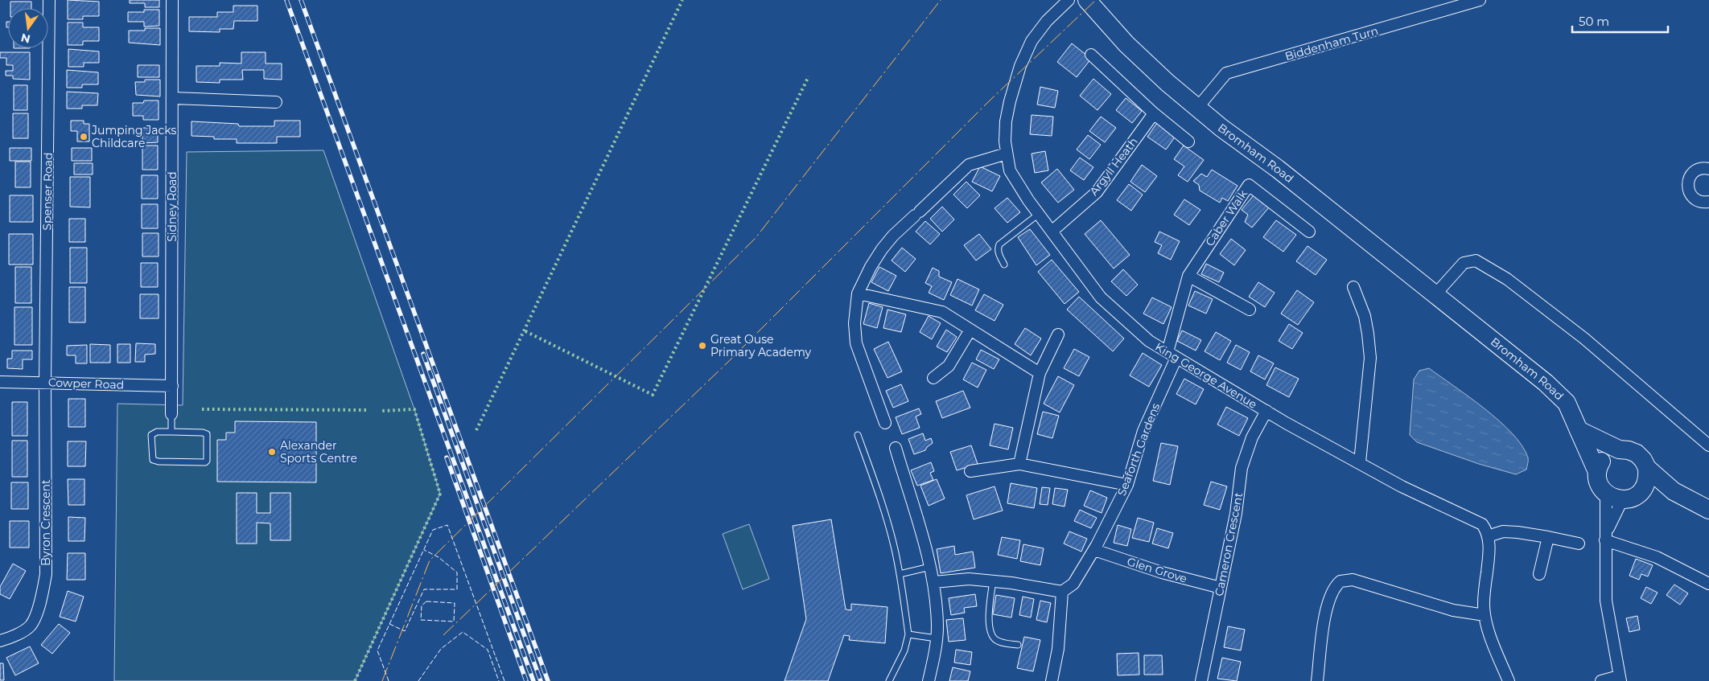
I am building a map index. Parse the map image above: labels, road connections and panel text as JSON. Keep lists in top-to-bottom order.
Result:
{
  "streets": {
    "main road": ["Bromham Road"],
    "street": [
      "Biddenham Turn",
      "Argyll Heath",
      "Spenser Road",
      "Sidney Road",
      "Caber Walk",
      "King George Avenue",
      "Cowper Road",
      "Seaforth Gardens",
      "Byron Crescent",
      "Cameron Crescent",
      "Glen Grove"
    ]
  },
  "crossings": [
    ["Biddenham Turn", "Bromham Road"],
    ["Argyll Heath", "King George Avenue"],
    ["Spenser Road", "Cowper Road"],
    ["Spenser Road", "Byron Crescent"],
    ["Sidney Road", "Cowper Road"],
    ["Caber Walk", "King George Avenue"],
    ["Caber Walk", "Seaforth Gardens"],
    ["King George Avenue", "Seaforth Gardens"],
    ["King George Avenue", "Cameron Crescent"],
    ["Cowper Road", "Byron Crescent"],
    ["Seaforth Gardens", "Glen Grove"],
    ["Cameron Crescent", "Glen Grove"]
  ],
  "places": ["Jumping Jacks Childcare", "Great Ouse Primary Academy", "Alexander Sports Centre"],
  "scale_bar": "50 m",
  "north": "bottom"
}
